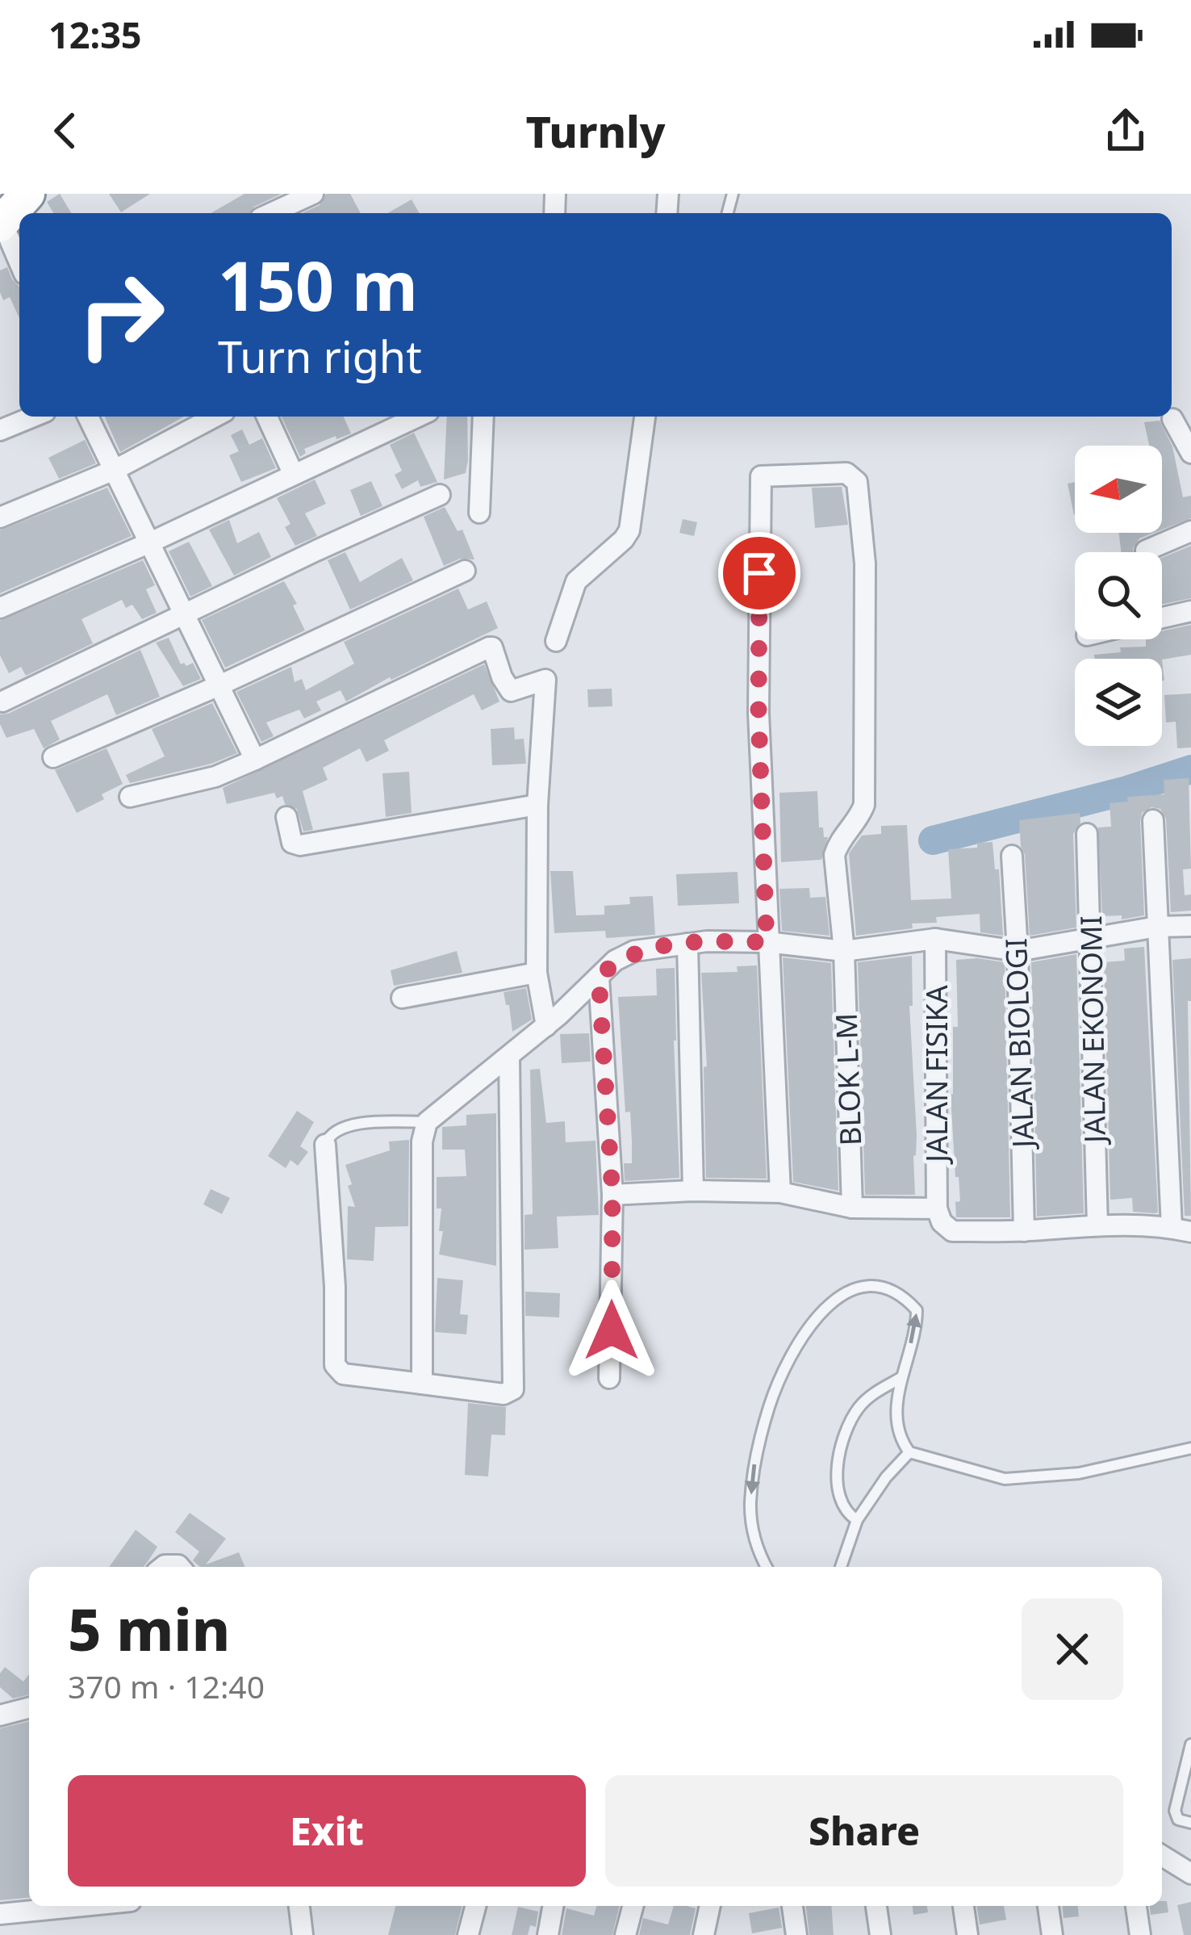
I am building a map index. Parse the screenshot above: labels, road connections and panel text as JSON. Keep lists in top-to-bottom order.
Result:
{
  "streets": {
    "street": [
      "JALAN EKONOMI",
      "JALAN BIOLOGI",
      "JALAN FISIKA",
      "BLOK L-M"
    ]
  },
  "north": "left",
  "page": {
    "status": "12:35",
    "header": "Turnly",
    "turn": ["150 m", "Turn right"],
    "heading": ["5 min", "370 m · 12:40"],
    "buttons": ["Exit", "Share"]
  }
}
